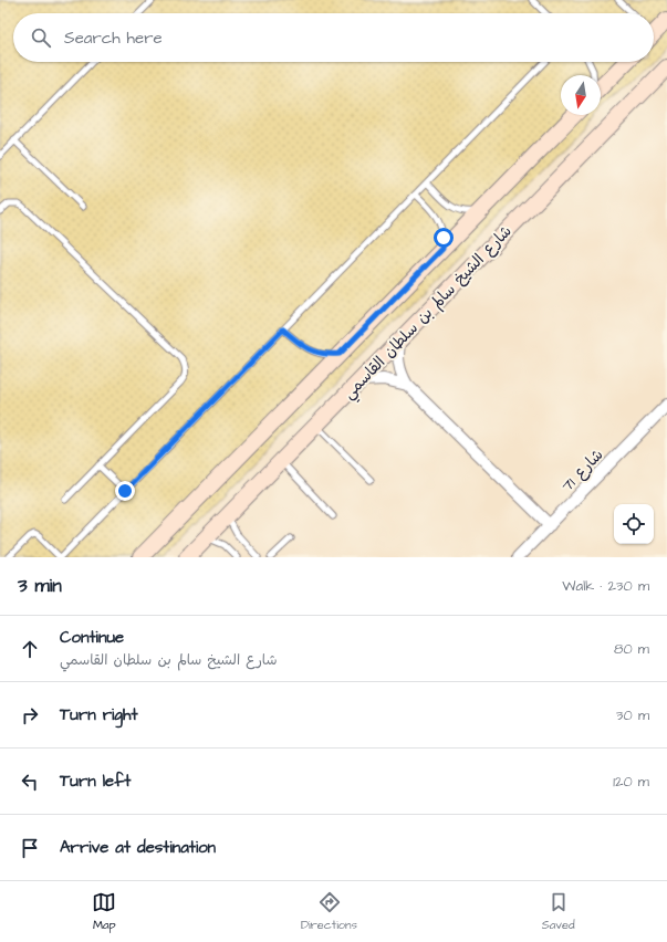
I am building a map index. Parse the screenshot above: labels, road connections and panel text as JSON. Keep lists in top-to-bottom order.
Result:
{
  "streets": {
    "street": ["شارع الشيخ سالم بن سلطان القاسمي", "شارع 71"]
  },
  "north": "bottom",
  "page": {
    "search": "Search here",
    "heading": ["3 min", "Walk · 230 m"],
    "list": [
      ["Continue", "شارع الشيخ سالم بن سلطان القاسمي", "80 m"],
      ["Turn right", "30 m"],
      ["Turn left", "120 m"],
      "Arrive at destination"
    ],
    "nav": ["Map", "Directions", "Saved"]
  }
}
